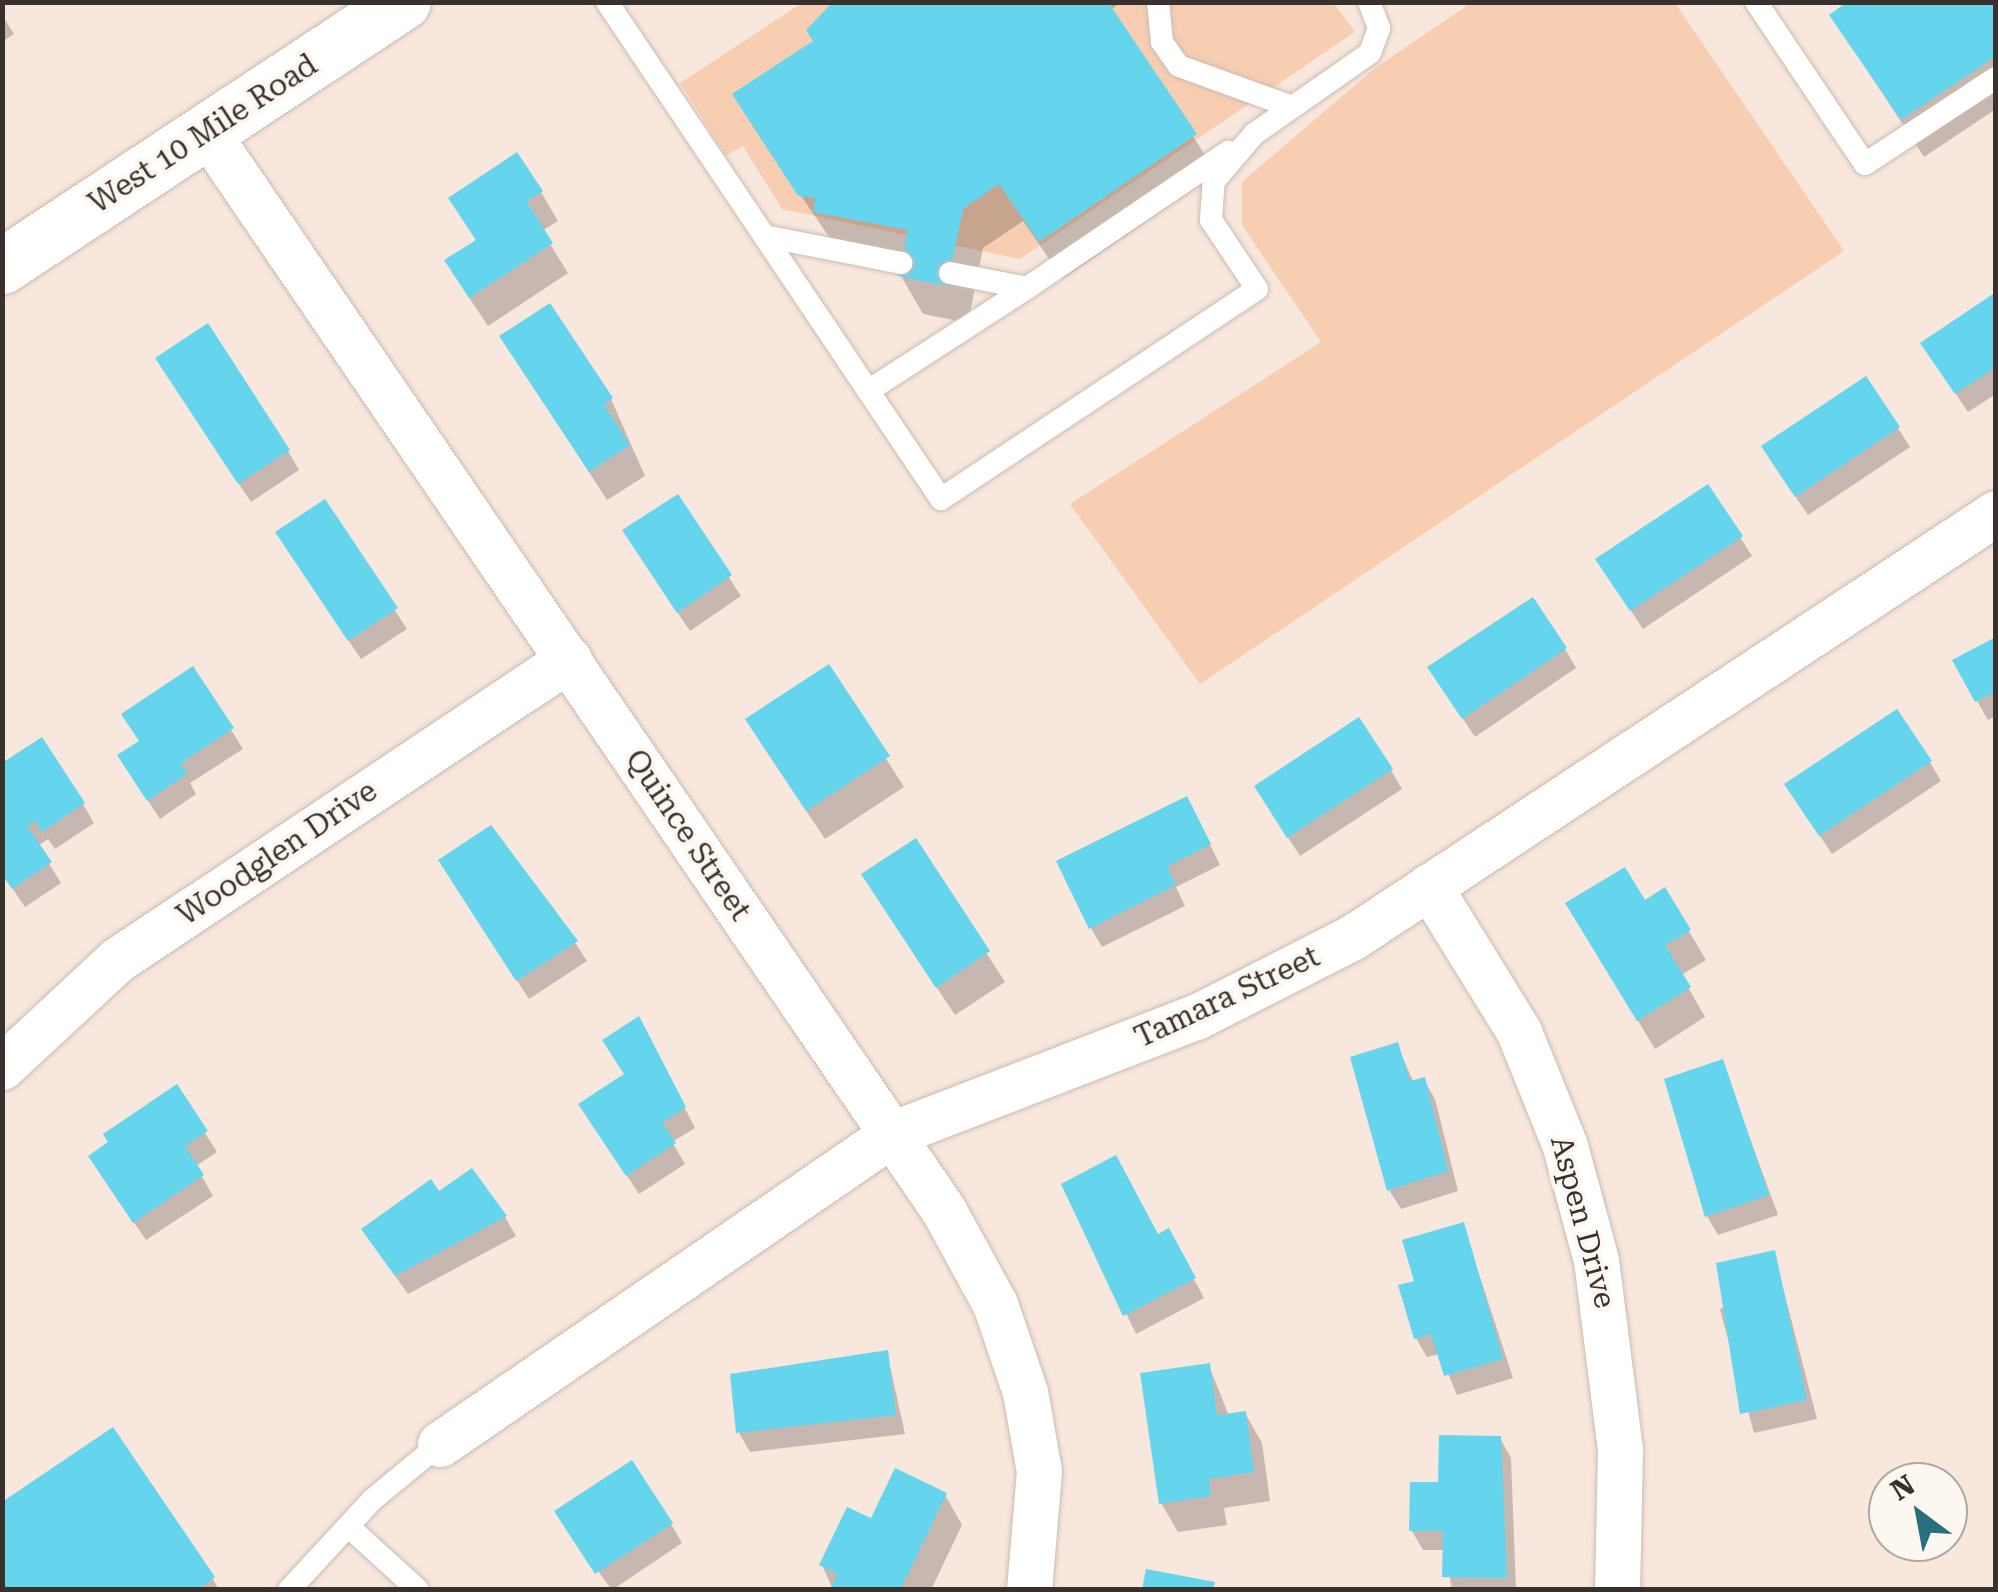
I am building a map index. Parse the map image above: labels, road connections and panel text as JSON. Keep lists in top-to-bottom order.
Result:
{
  "streets": {
    "main road": ["West 10 Mile Road"],
    "street": [
      "Quince Street",
      "Woodglen Drive",
      "Tamara Street",
      "Aspen Drive"
    ]
  },
  "crossings": [
    ["West 10 Mile Road", "Quince Street"],
    ["Quince Street", "Woodglen Drive"],
    ["Quince Street", "Tamara Street"],
    ["Tamara Street", "Aspen Drive"]
  ],
  "north": "top left"
}
